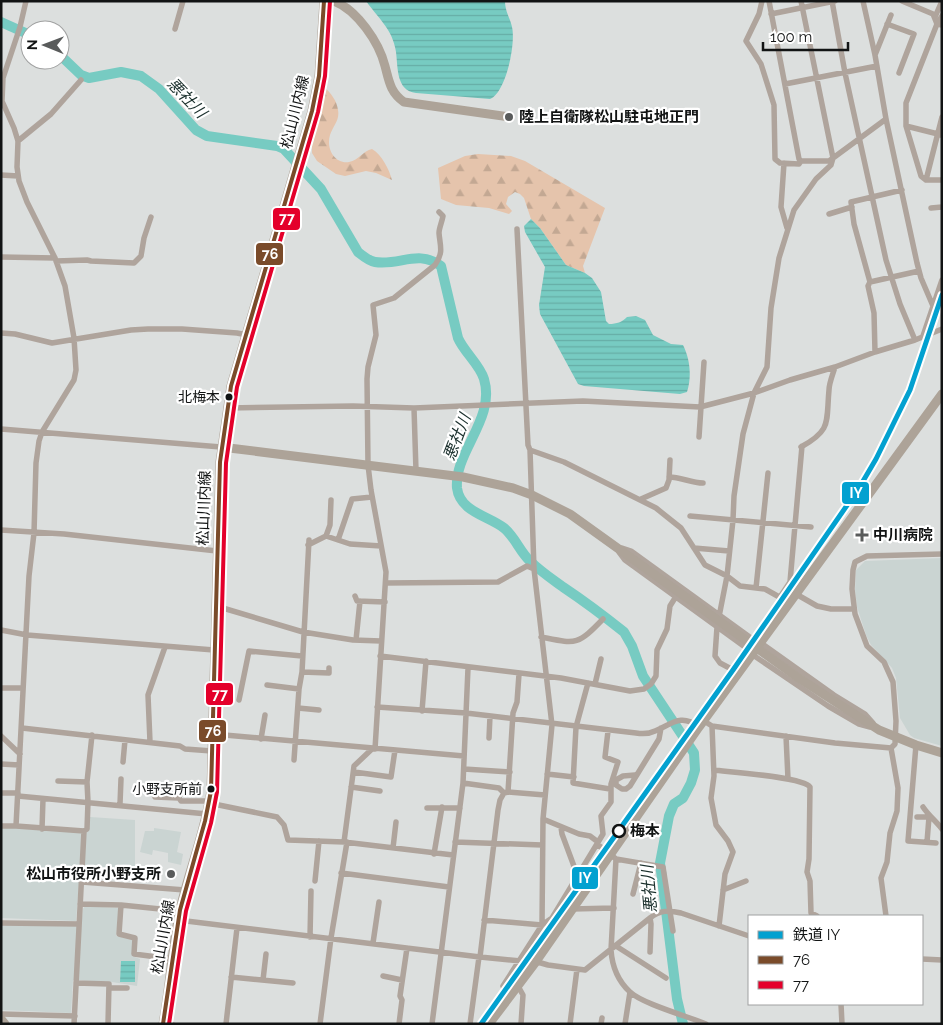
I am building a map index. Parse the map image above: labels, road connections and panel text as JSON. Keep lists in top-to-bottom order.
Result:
{
  "streets": {
    "main road": ["松山川内線"]
  },
  "water": ["悪社川"],
  "places": {
    "other": [
      "陸上自衛隊松山駐屯地正門",
      "北梅本",
      "小野支所前",
      "梅本",
      "松山市役所小野支所"
    ],
    "health": ["中川病院"]
  },
  "lines": ["transit line 76", "transit line 77", "rail line IY"],
  "legend": ["鉄道 IY", "76", "77"],
  "scale_bar": "100 m",
  "north": "left"
}
